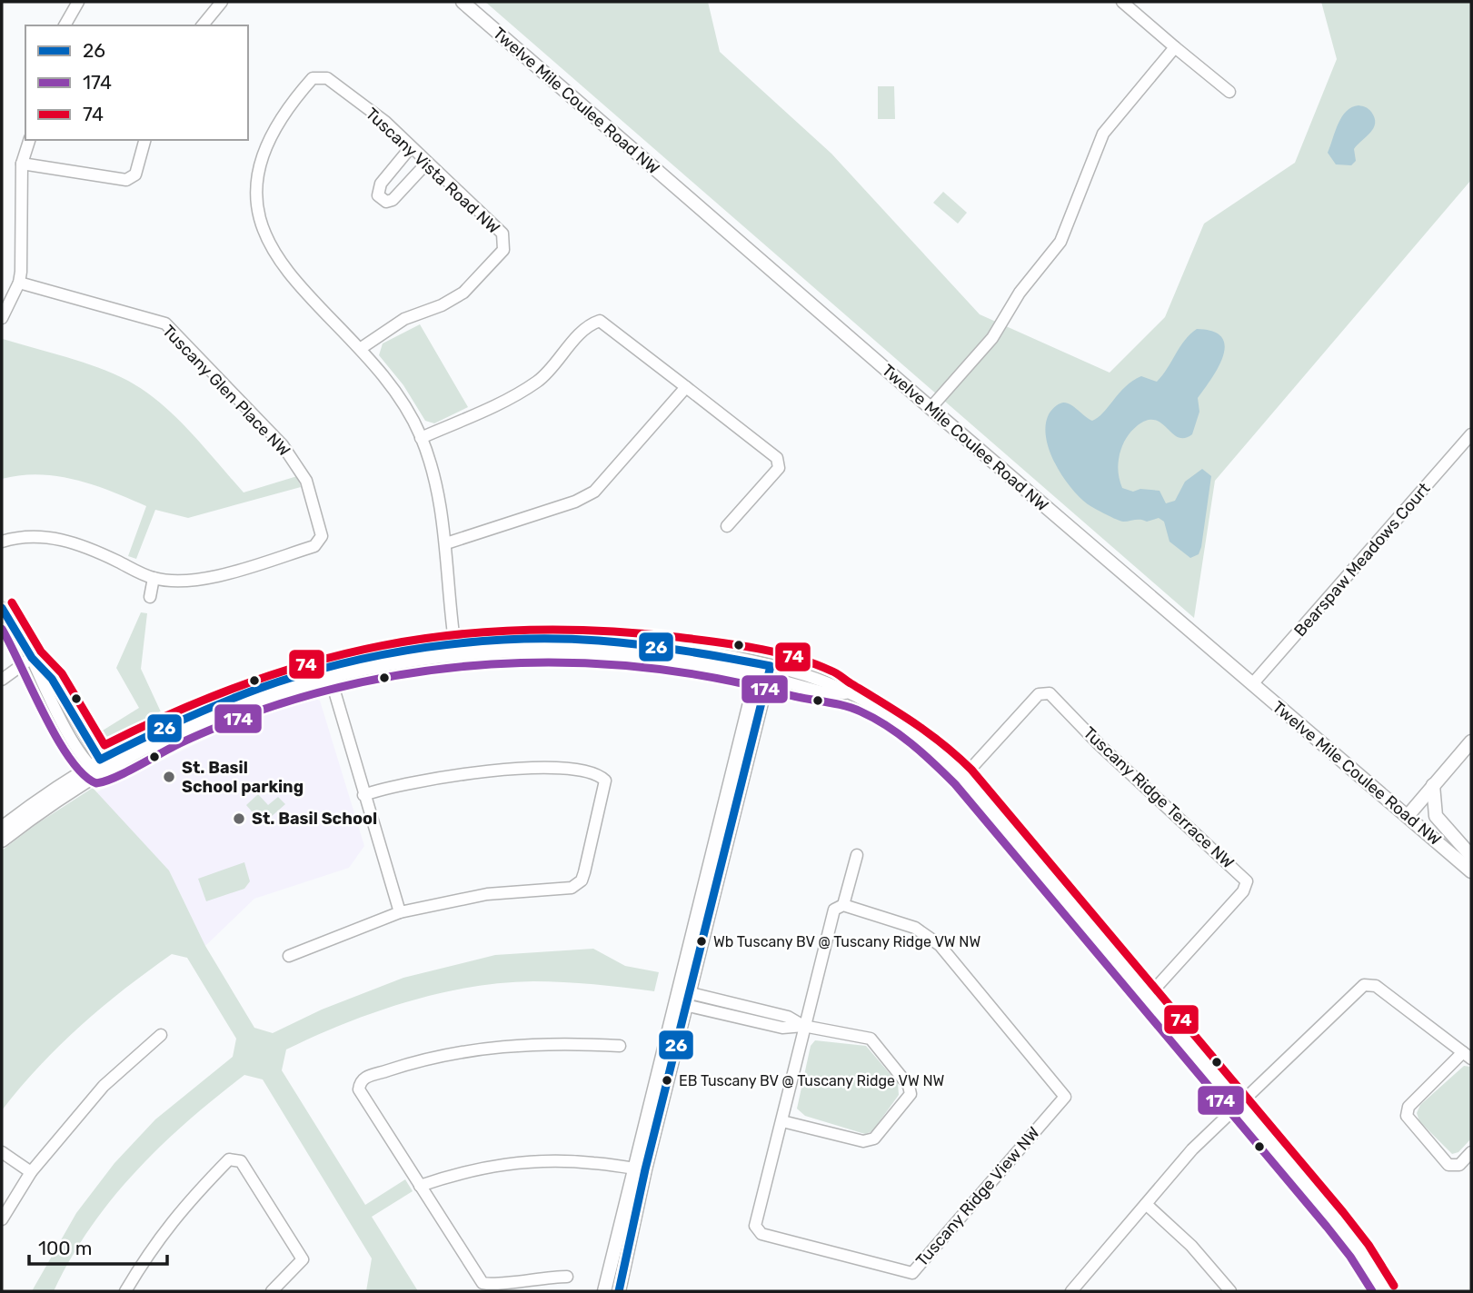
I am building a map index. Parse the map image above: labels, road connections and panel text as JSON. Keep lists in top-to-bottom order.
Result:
{
  "streets": {
    "street": [
      "Twelve Mile Coulee Road NW",
      "Tuscany Vista Road NW",
      "Tuscany Glen Place NW",
      "Bearspaw Meadows Court",
      "Tuscany Ridge Terrace NW",
      "Tuscany Ridge View NW"
    ]
  },
  "crossings": [
    ["Twelve Mile Coulee Road NW", "Bearspaw Meadows Court"]
  ],
  "places": [
    "St. Basil School parking",
    "St. Basil School",
    "Wb Tuscany BV @ Tuscany Ridge VW NW",
    "EB Tuscany BV @ Tuscany Ridge VW NW"
  ],
  "lines": ["transit line 74", "transit line 26", "transit line 174"],
  "legend": ["26", "174", "74"],
  "scale_bar": "100 m"
}
